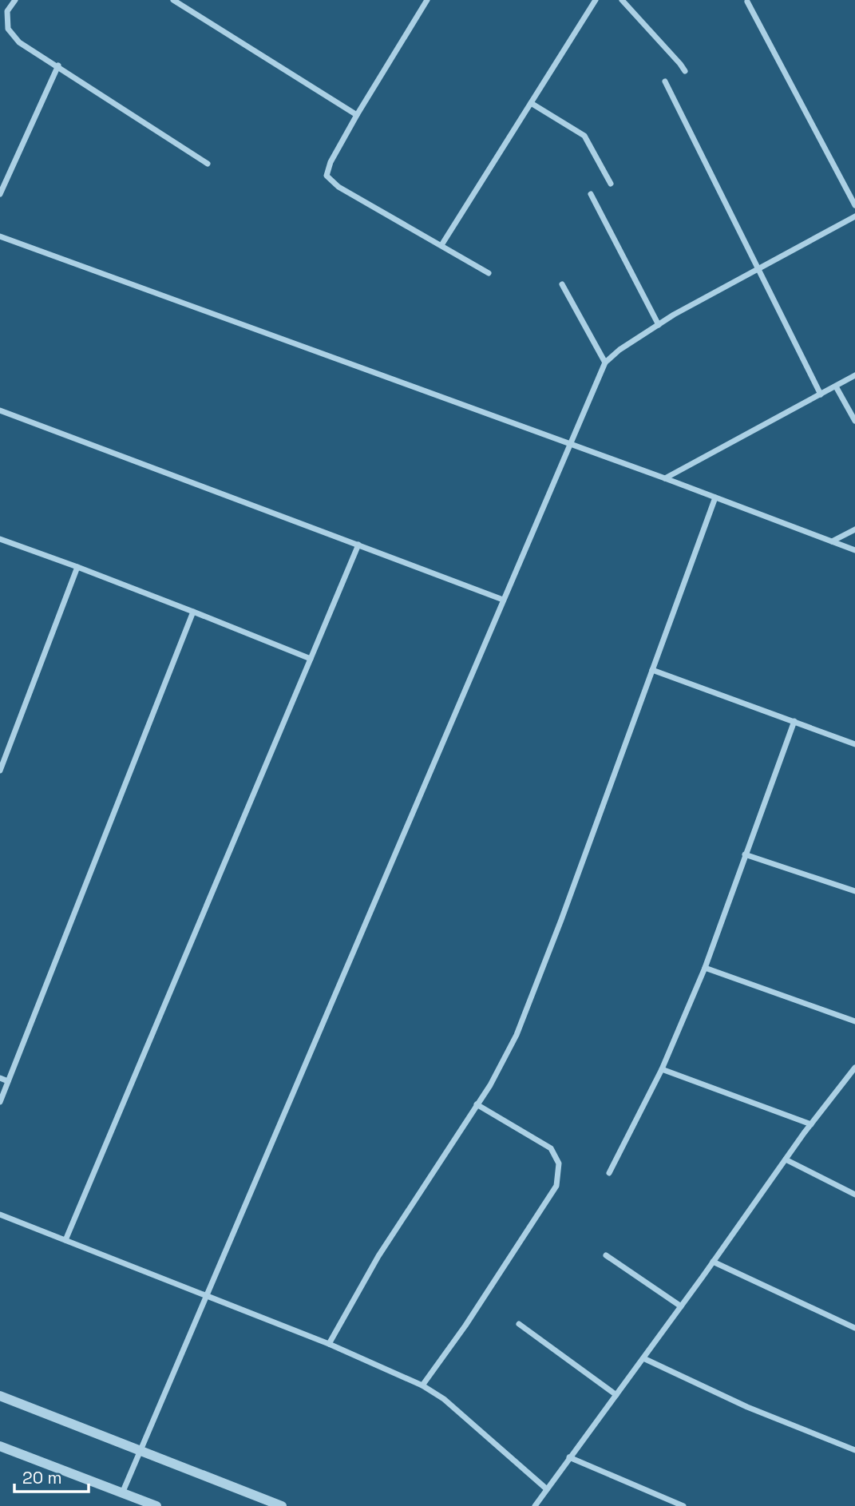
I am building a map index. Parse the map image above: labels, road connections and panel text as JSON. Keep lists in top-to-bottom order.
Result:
{
  "scale_bar": "20 m"
}
